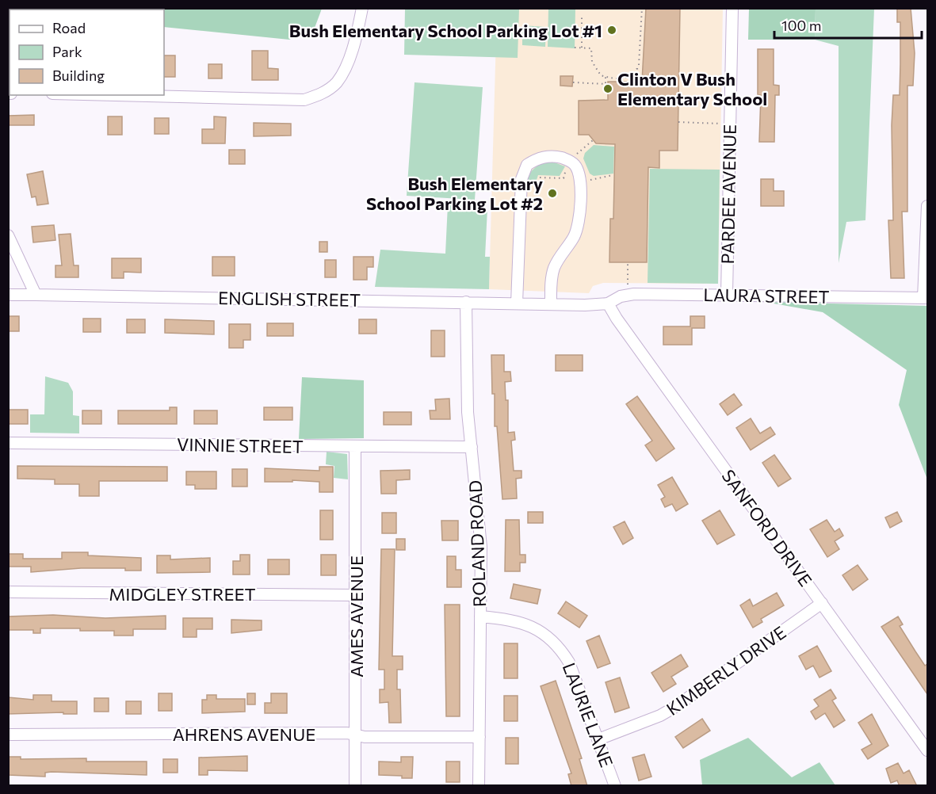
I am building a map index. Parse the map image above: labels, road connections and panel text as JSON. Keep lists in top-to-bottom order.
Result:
{
  "streets": {
    "street": [
      "PARDEE AVENUE",
      "LAURA STREET",
      "ENGLISH STREET",
      "VINNIE STREET",
      "SANFORD DRIVE",
      "ROLAND ROAD",
      "MIDGLEY STREET",
      "AMES AVENUE",
      "KIMBERLY DRIVE",
      "LAURIE LANE",
      "AHRENS AVENUE"
    ]
  },
  "crossings": [
    ["PARDEE AVENUE", "LAURA STREET"],
    ["LAURA STREET", "ENGLISH STREET"],
    ["LAURA STREET", "SANFORD DRIVE"],
    ["ENGLISH STREET", "SANFORD DRIVE"],
    ["ENGLISH STREET", "ROLAND ROAD"],
    ["VINNIE STREET", "ROLAND ROAD"],
    ["VINNIE STREET", "AMES AVENUE"],
    ["SANFORD DRIVE", "KIMBERLY DRIVE"],
    ["ROLAND ROAD", "LAURIE LANE"],
    ["ROLAND ROAD", "AHRENS AVENUE"],
    ["MIDGLEY STREET", "AMES AVENUE"],
    ["AMES AVENUE", "AHRENS AVENUE"],
    ["KIMBERLY DRIVE", "LAURIE LANE"]
  ],
  "places": ["Bush Elementary School Parking Lot #1", "Clinton V Bush Elementary School", "Bush Elementary School Parking Lot #2"],
  "legend": ["Road", "Park", "Building"],
  "scale_bar": "100 m"
}
